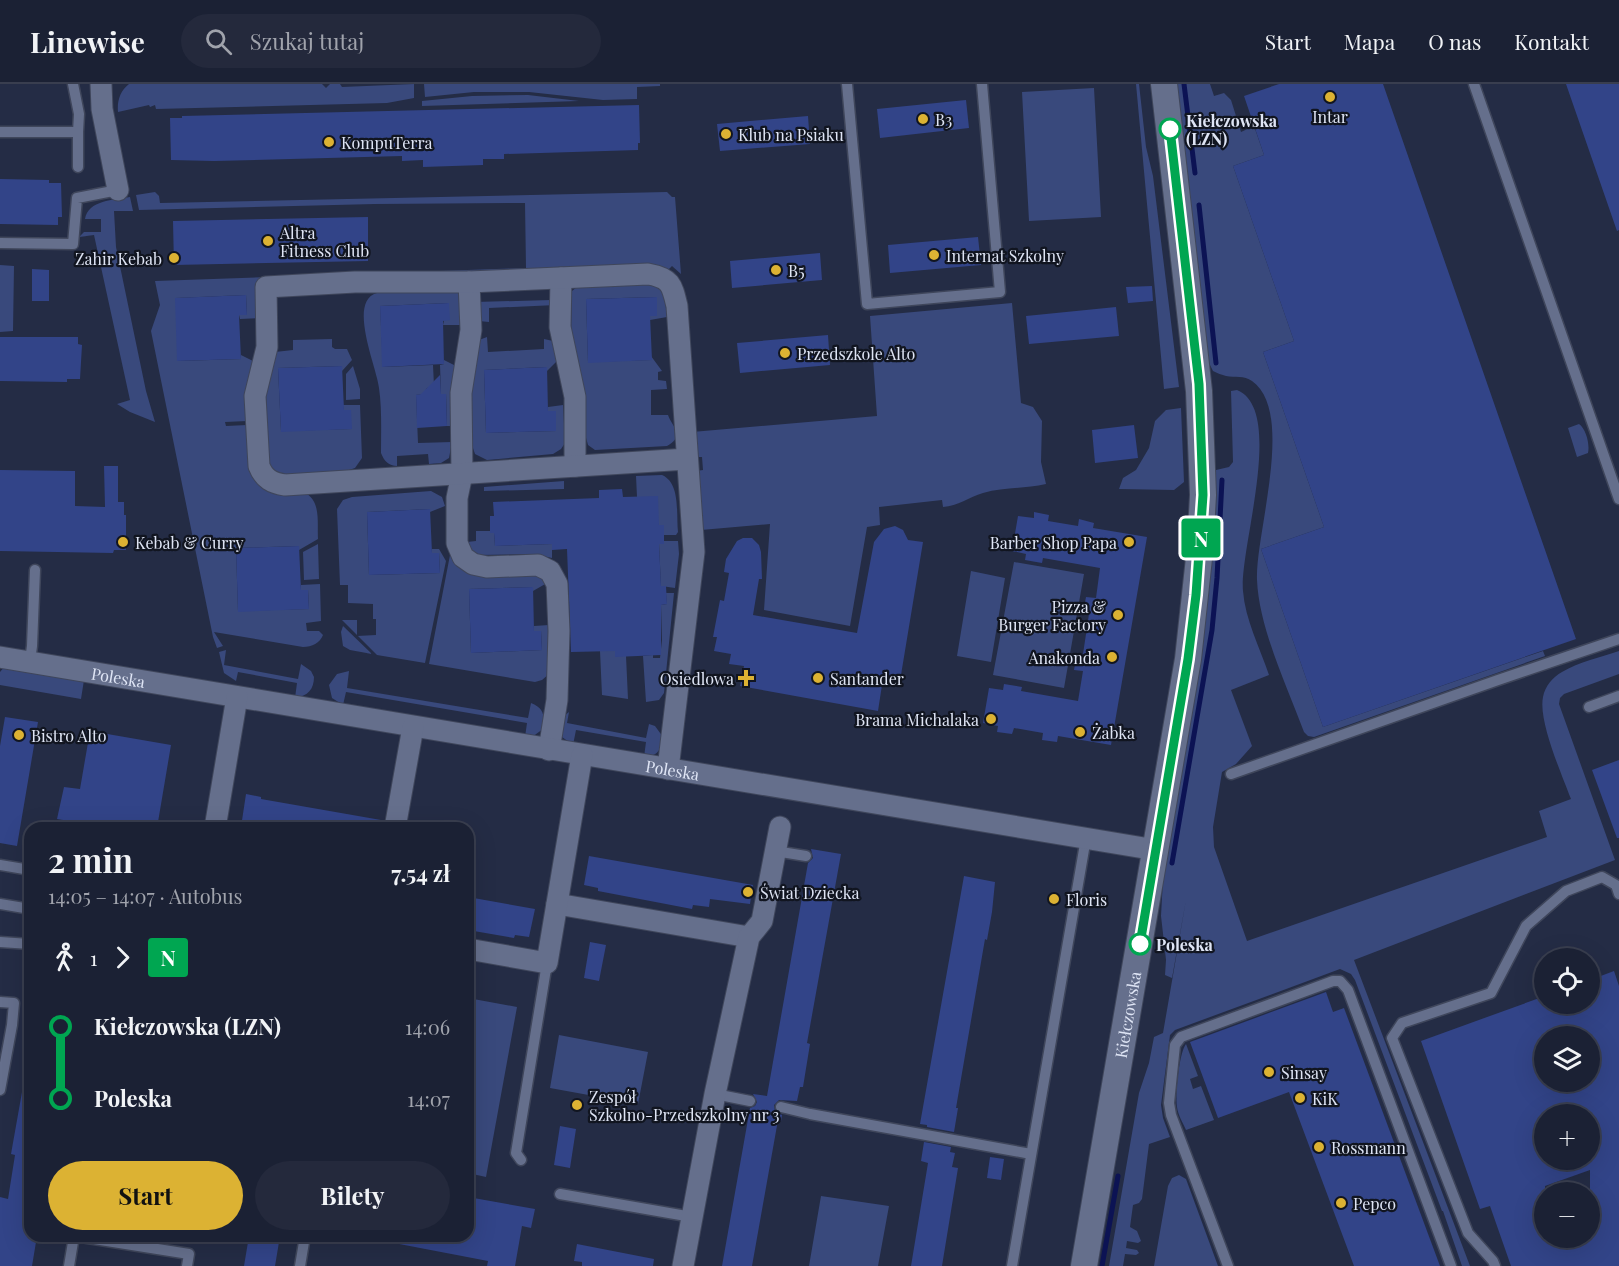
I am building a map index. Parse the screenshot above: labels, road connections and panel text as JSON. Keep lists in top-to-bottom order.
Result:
{
  "streets": {
    "street": ["Poleska", "Kiełczowska"]
  },
  "crossings": [
    ["Poleska", "Kiełczowska"]
  ],
  "places": {
    "other": [
      "Intar",
      "B3",
      "Kiełczowska (LZN)",
      "Klub na Psiaku",
      "KompuTerra",
      "Altra Fitness Club",
      "Internat Szkolny",
      "Zahir Kebab",
      "B5",
      "Przedszkole Alto",
      "Kebab & Curry",
      "Barber Shop Papa",
      "Pizza & Burger Factory",
      "Anakonda",
      "Santander",
      "Brama Michalaka",
      "Żabka",
      "Bistro Alto",
      "Świat Dziecka",
      "Floris",
      "Poleska",
      "Sinsay",
      "KiK",
      "Zespół Szkolno-Przedszkolny nr 3",
      "Rossmann",
      "Pepco"
    ],
    "health": ["Osiedlowa"]
  },
  "lines": ["bus line N"],
  "page": {
    "header": "Linewise",
    "search": "Szukaj tutaj",
    "nav": [
      "Start",
      "Mapa",
      "O nas",
      "Kontakt"
    ],
    "on_map": "N",
    "heading": ["2 min", "14:05 – 14:07 · Autobus", "7.54 zł"],
    "legs": ["1", "N"],
    "map_buttons": ["+", "−"],
    "list": [
      {
        "name": "Kiełczowska (LZN)",
        "value": "14:06"
      },
      {
        "name": "Poleska",
        "value": "14:07"
      }
    ],
    "buttons": ["Start", "Bilety"]
  }
}
